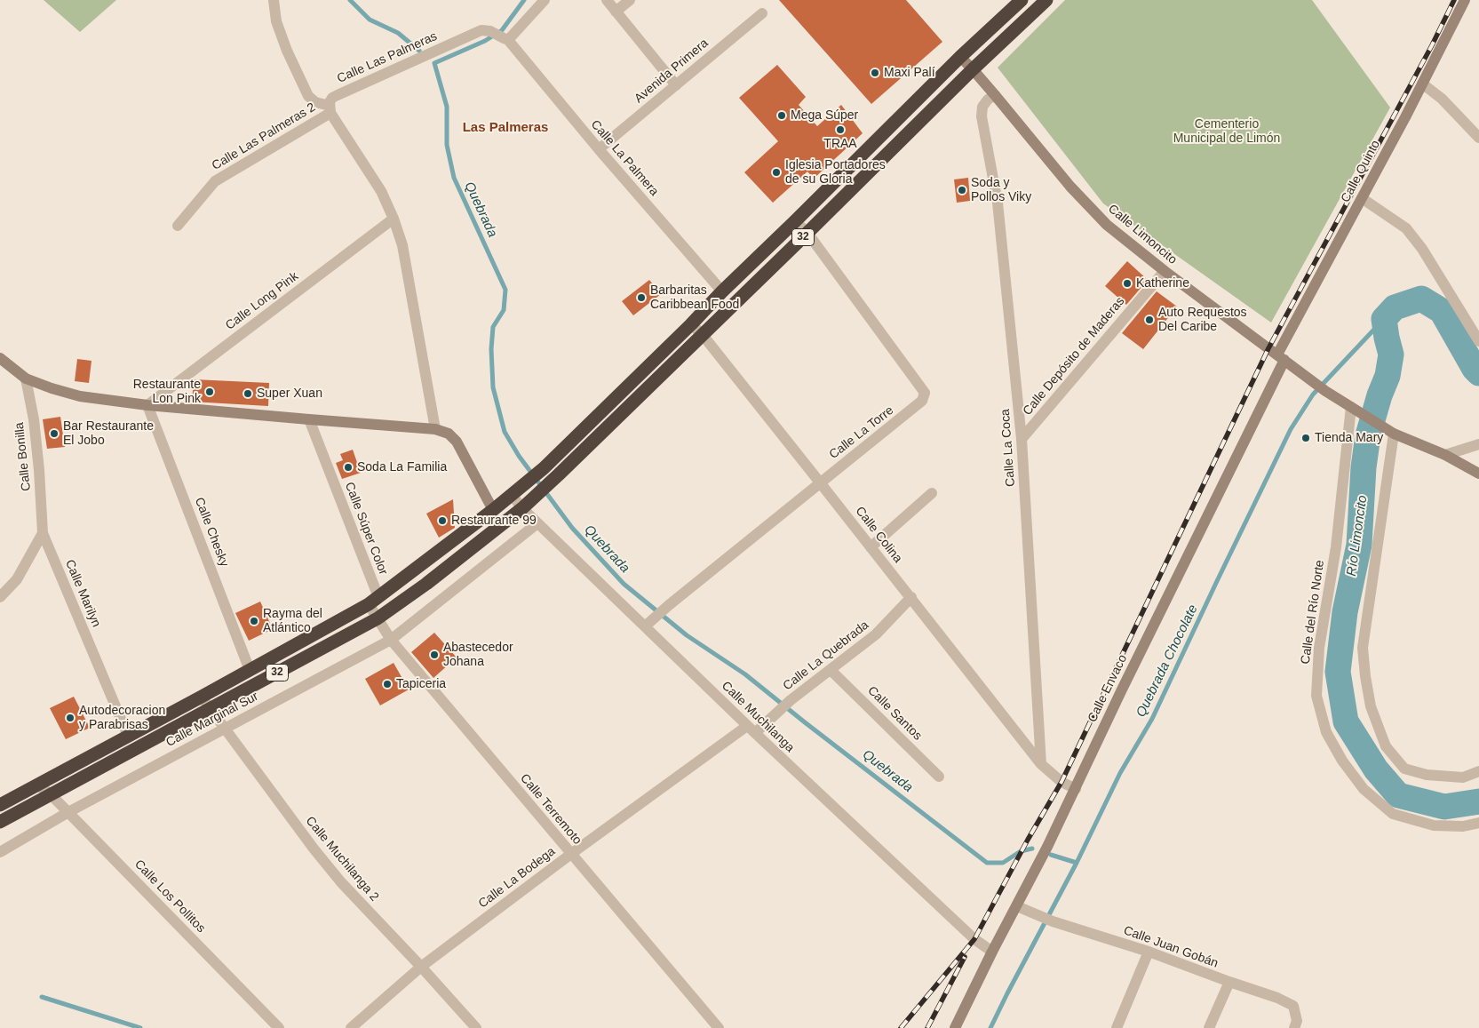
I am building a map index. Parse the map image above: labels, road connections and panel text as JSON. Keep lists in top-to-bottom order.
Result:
{
  "streets": {
    "highway": ["32"],
    "street": [
      "Calle Las Palmeras",
      "Avenida Primera",
      "Calle Las Palmeras 2",
      "Calle La Palmera",
      "Calle Quinto",
      "Calle Limoncito",
      "Calle Long Pink",
      "Calle Depósito de Maderas",
      "Calle La Torre",
      "Calle La Coca",
      "Calle Bonilla",
      "Calle Súper Color",
      "Calle Chesky",
      "Calle Colina",
      "Calle Marilyn",
      "Calle del Río Norte",
      "Calle La Quebrada",
      "Calle Envaco",
      "Calle Santos",
      "Calle Muchilanga",
      "Calle Marginal Sur",
      "Calle Terremoto",
      "Calle Muchilanga 2",
      "Calle La Bodega",
      "Calle Los Pollitos",
      "Calle Juan Gobán"
    ]
  },
  "crossings": [
    ["Calle Las Palmeras", "Calle Las Palmeras 2"],
    ["Calle Las Palmeras", "Calle La Palmera"],
    ["Avenida Primera", "Calle La Palmera"],
    ["Calle La Palmera", "32"],
    ["Calle Quinto", "Calle Limoncito"],
    ["Calle Quinto", "Calle Envaco"],
    ["Calle Limoncito", "32"],
    ["Calle Limoncito", "Calle Depósito de Maderas"],
    ["Calle Limoncito", "Calle La Coca"],
    ["Calle Limoncito", "Calle del Río Norte"],
    ["Calle Limoncito", "Calle Envaco"],
    ["32", "Calle La Torre"],
    ["32", "Calle Súper Color"],
    ["32", "Calle Chesky"],
    ["32", "Calle Colina"],
    ["32", "Calle Marilyn"],
    ["32", "Calle Muchilanga"],
    ["32", "Calle Terremoto"],
    ["32", "Calle Muchilanga 2"],
    ["32", "Calle Los Pollitos"],
    ["Calle Long Pink", "Calle Chesky"],
    ["Calle Depósito de Maderas", "Calle La Coca"],
    ["Calle La Torre", "Calle Colina"],
    ["Calle La Torre", "Calle Muchilanga"],
    ["Calle La Coca", "Calle Colina"],
    ["Calle Bonilla", "Calle Marilyn"],
    ["Calle Súper Color", "Calle Terremoto"],
    ["Calle Colina", "Calle La Quebrada"],
    ["Calle La Quebrada", "Calle Santos"],
    ["Calle La Quebrada", "Calle Muchilanga"],
    ["Calle La Quebrada", "Calle La Bodega"],
    ["Calle Envaco", "Calle Muchilanga"],
    ["Calle Envaco", "Calle Juan Gobán"],
    ["Calle Muchilanga", "Calle Marginal Sur"],
    ["Calle Muchilanga", "Calle La Bodega"],
    ["Calle Marginal Sur", "Calle Terremoto"],
    ["Calle Marginal Sur", "Calle Muchilanga 2"],
    ["Calle Marginal Sur", "Calle Los Pollitos"],
    ["Calle Terremoto", "Calle La Bodega"],
    ["Calle Muchilanga 2", "Calle La Bodega"]
  ],
  "districts": ["Las Palmeras"],
  "water": ["Quebrada", "Río Limoncito", "Quebrada Chocolate"],
  "parks": ["Cementerio Municipal de Limón"],
  "places": [
    "Maxi Palí",
    "Mega Súper",
    "TRAA",
    "Iglesia Portadores de su Gloria",
    "Soda y Pollos Viky",
    "Katherine",
    "Barbaritas Caribbean Food",
    "Auto Requestos Del Caribe",
    "Restaurante Lon Pink",
    "Super Xuan",
    "Bar Restaurante El Jobo",
    "Tienda Mary",
    "Soda La Familia",
    "Restaurante 99",
    "Rayma del Atlántico",
    "Abastecedor Johana",
    "Tapiceria",
    "Autodecoracion y Parabrisas"
  ]
}
